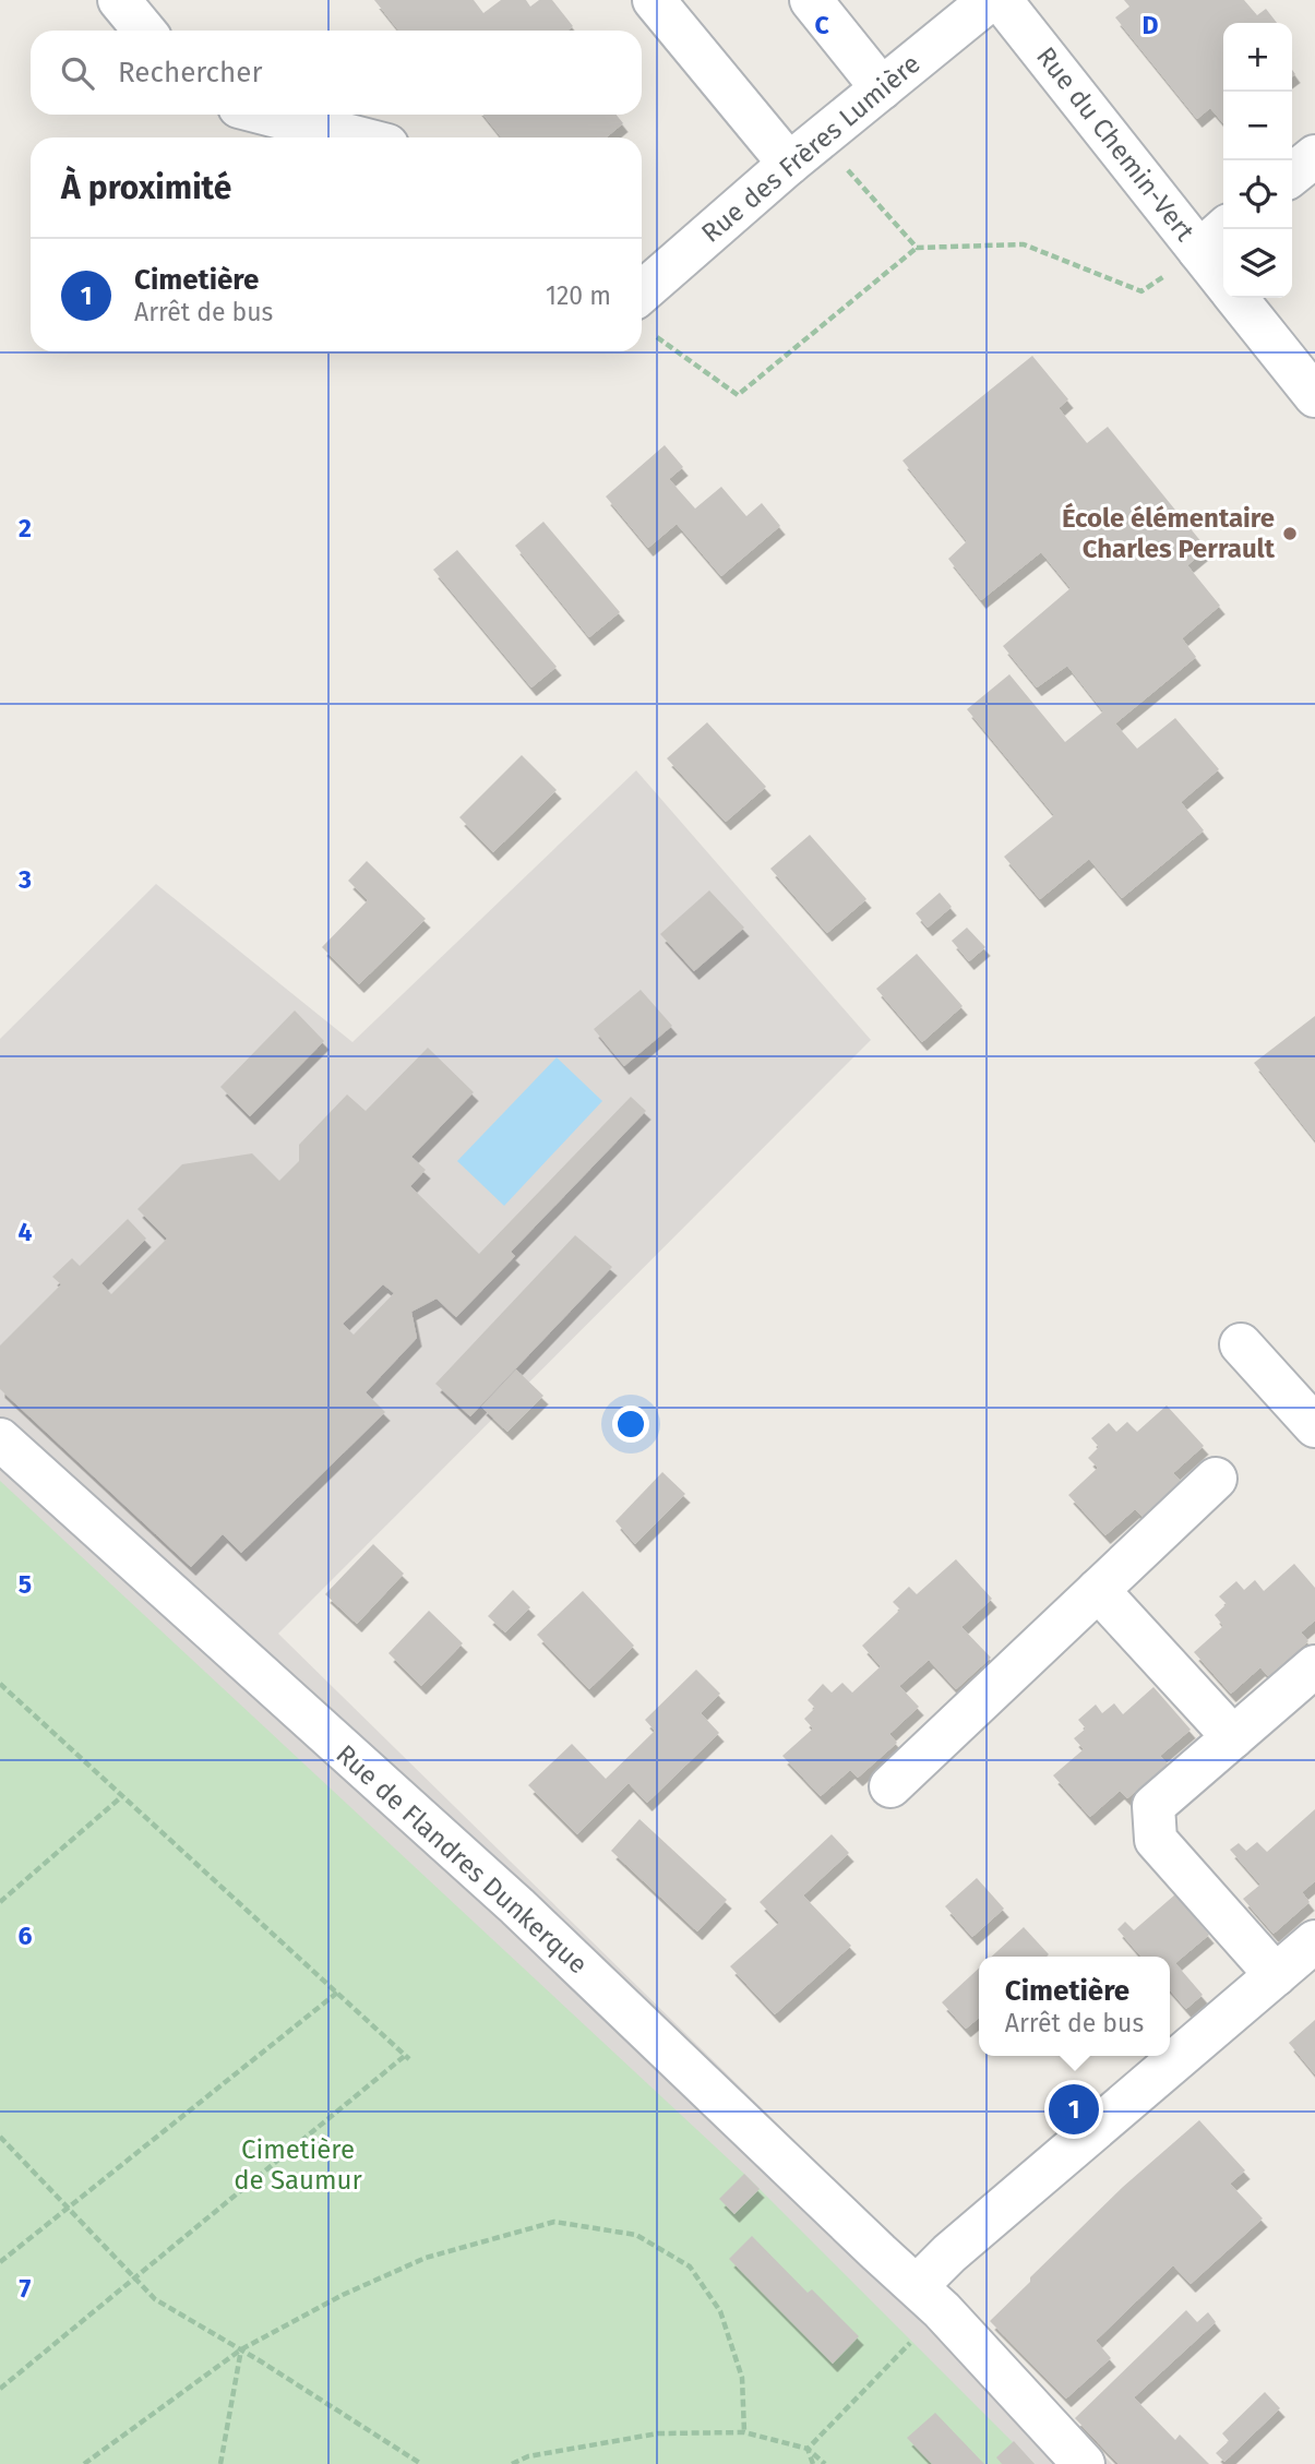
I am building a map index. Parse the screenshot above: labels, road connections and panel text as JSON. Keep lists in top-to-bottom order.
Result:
{
  "streets": {
    "street": ["Rue du Chemin-Vert", "Rue des Frères Lumière", "Rue de Flandres Dunkerque"]
  },
  "parks": ["Cimetière de Saumur"],
  "places": ["École élémentaire Charles Perrault"],
  "page": {
    "map_buttons": ["+", "−"],
    "search": "Rechercher",
    "heading": "À proximité",
    "list": [
      {
        "mark": "1",
        "name": "Cimetière",
        "note": "Arrêt de bus",
        "value": "120 m"
      }
    ],
    "popup": ["Cimetière", "Arrêt de bus"],
    "pins": "1"
  },
  "grid": {
    "columns": ["C", "D"],
    "rows": [
      "2",
      "3",
      "4",
      "5",
      "6",
      "7"
    ]
  }
}
